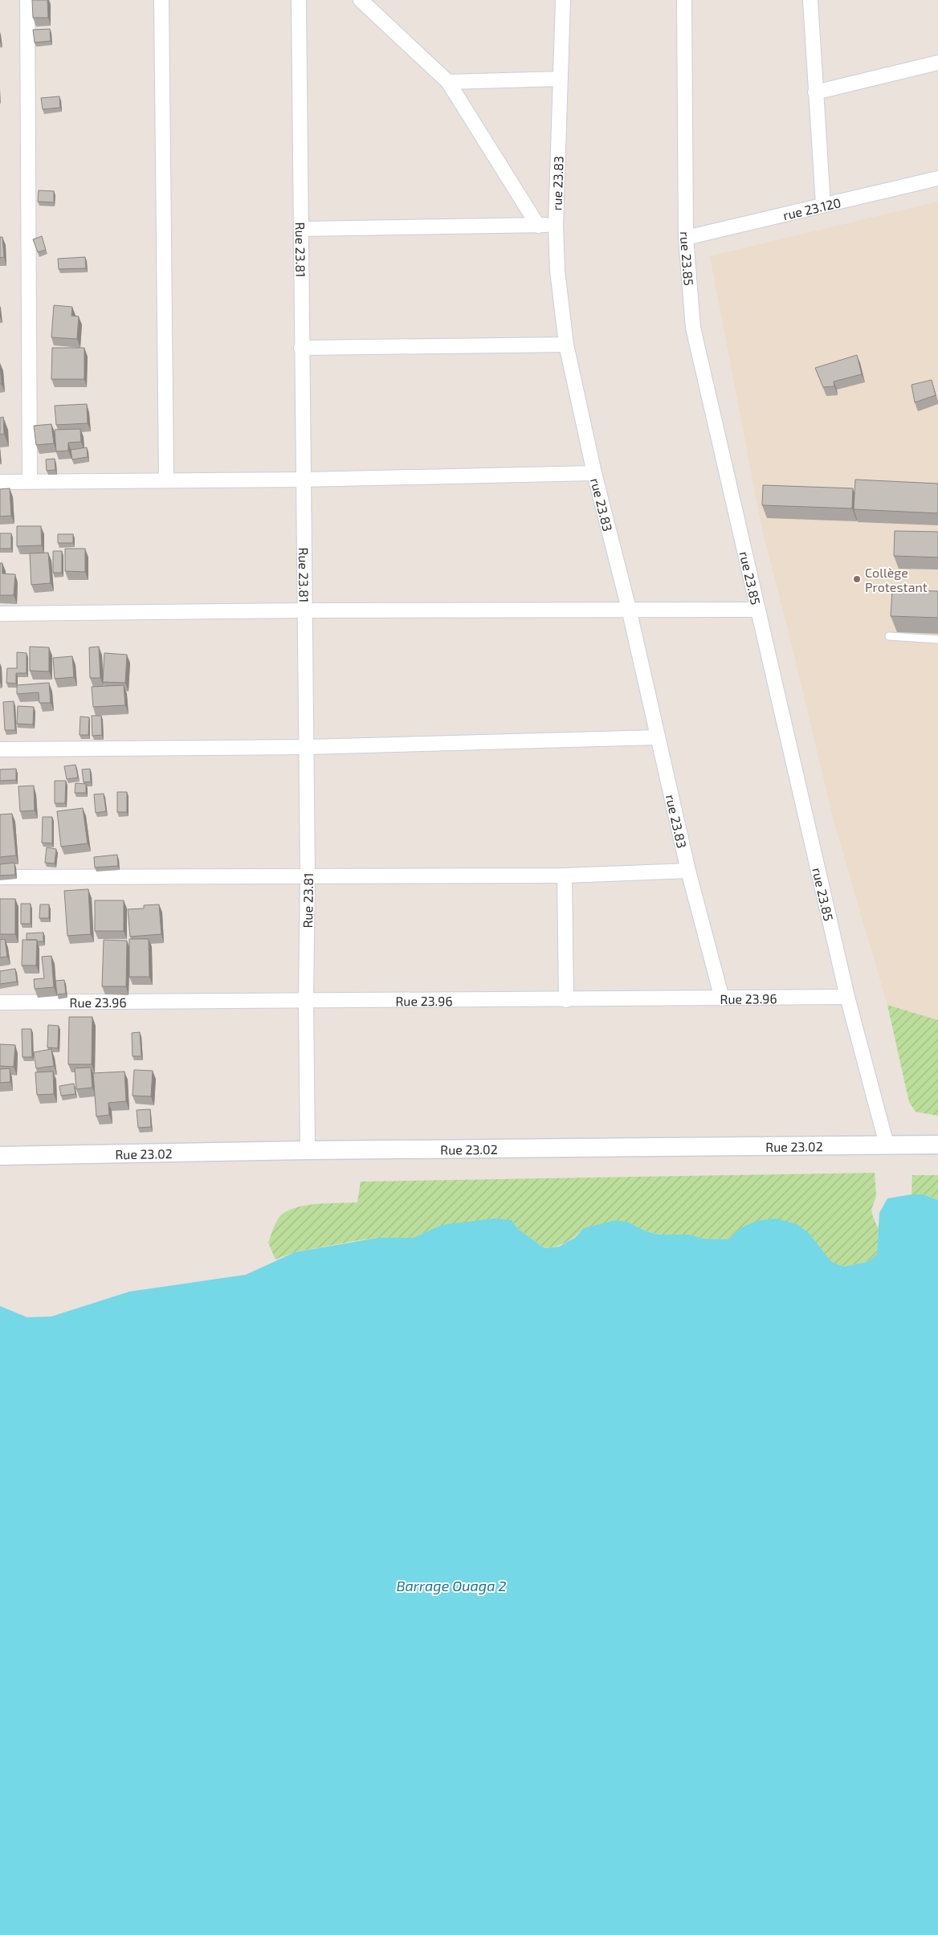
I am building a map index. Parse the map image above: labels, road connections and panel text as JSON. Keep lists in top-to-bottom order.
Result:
{
  "streets": {
    "street": [
      "rue 23.83",
      "rue 23.120",
      "Rue 23.81",
      "rue 23.85",
      "Rue 23.96",
      "Rue 23.02"
    ]
  },
  "crossings": [
    ["rue 23.83", "Rue 23.96"],
    ["rue 23.120", "rue 23.85"],
    ["Rue 23.81", "Rue 23.96"],
    ["Rue 23.81", "Rue 23.02"],
    ["rue 23.85", "Rue 23.96"],
    ["rue 23.85", "Rue 23.02"]
  ],
  "water": ["Barrage Ouaga 2"],
  "places": ["Collège Protestant"]
}
